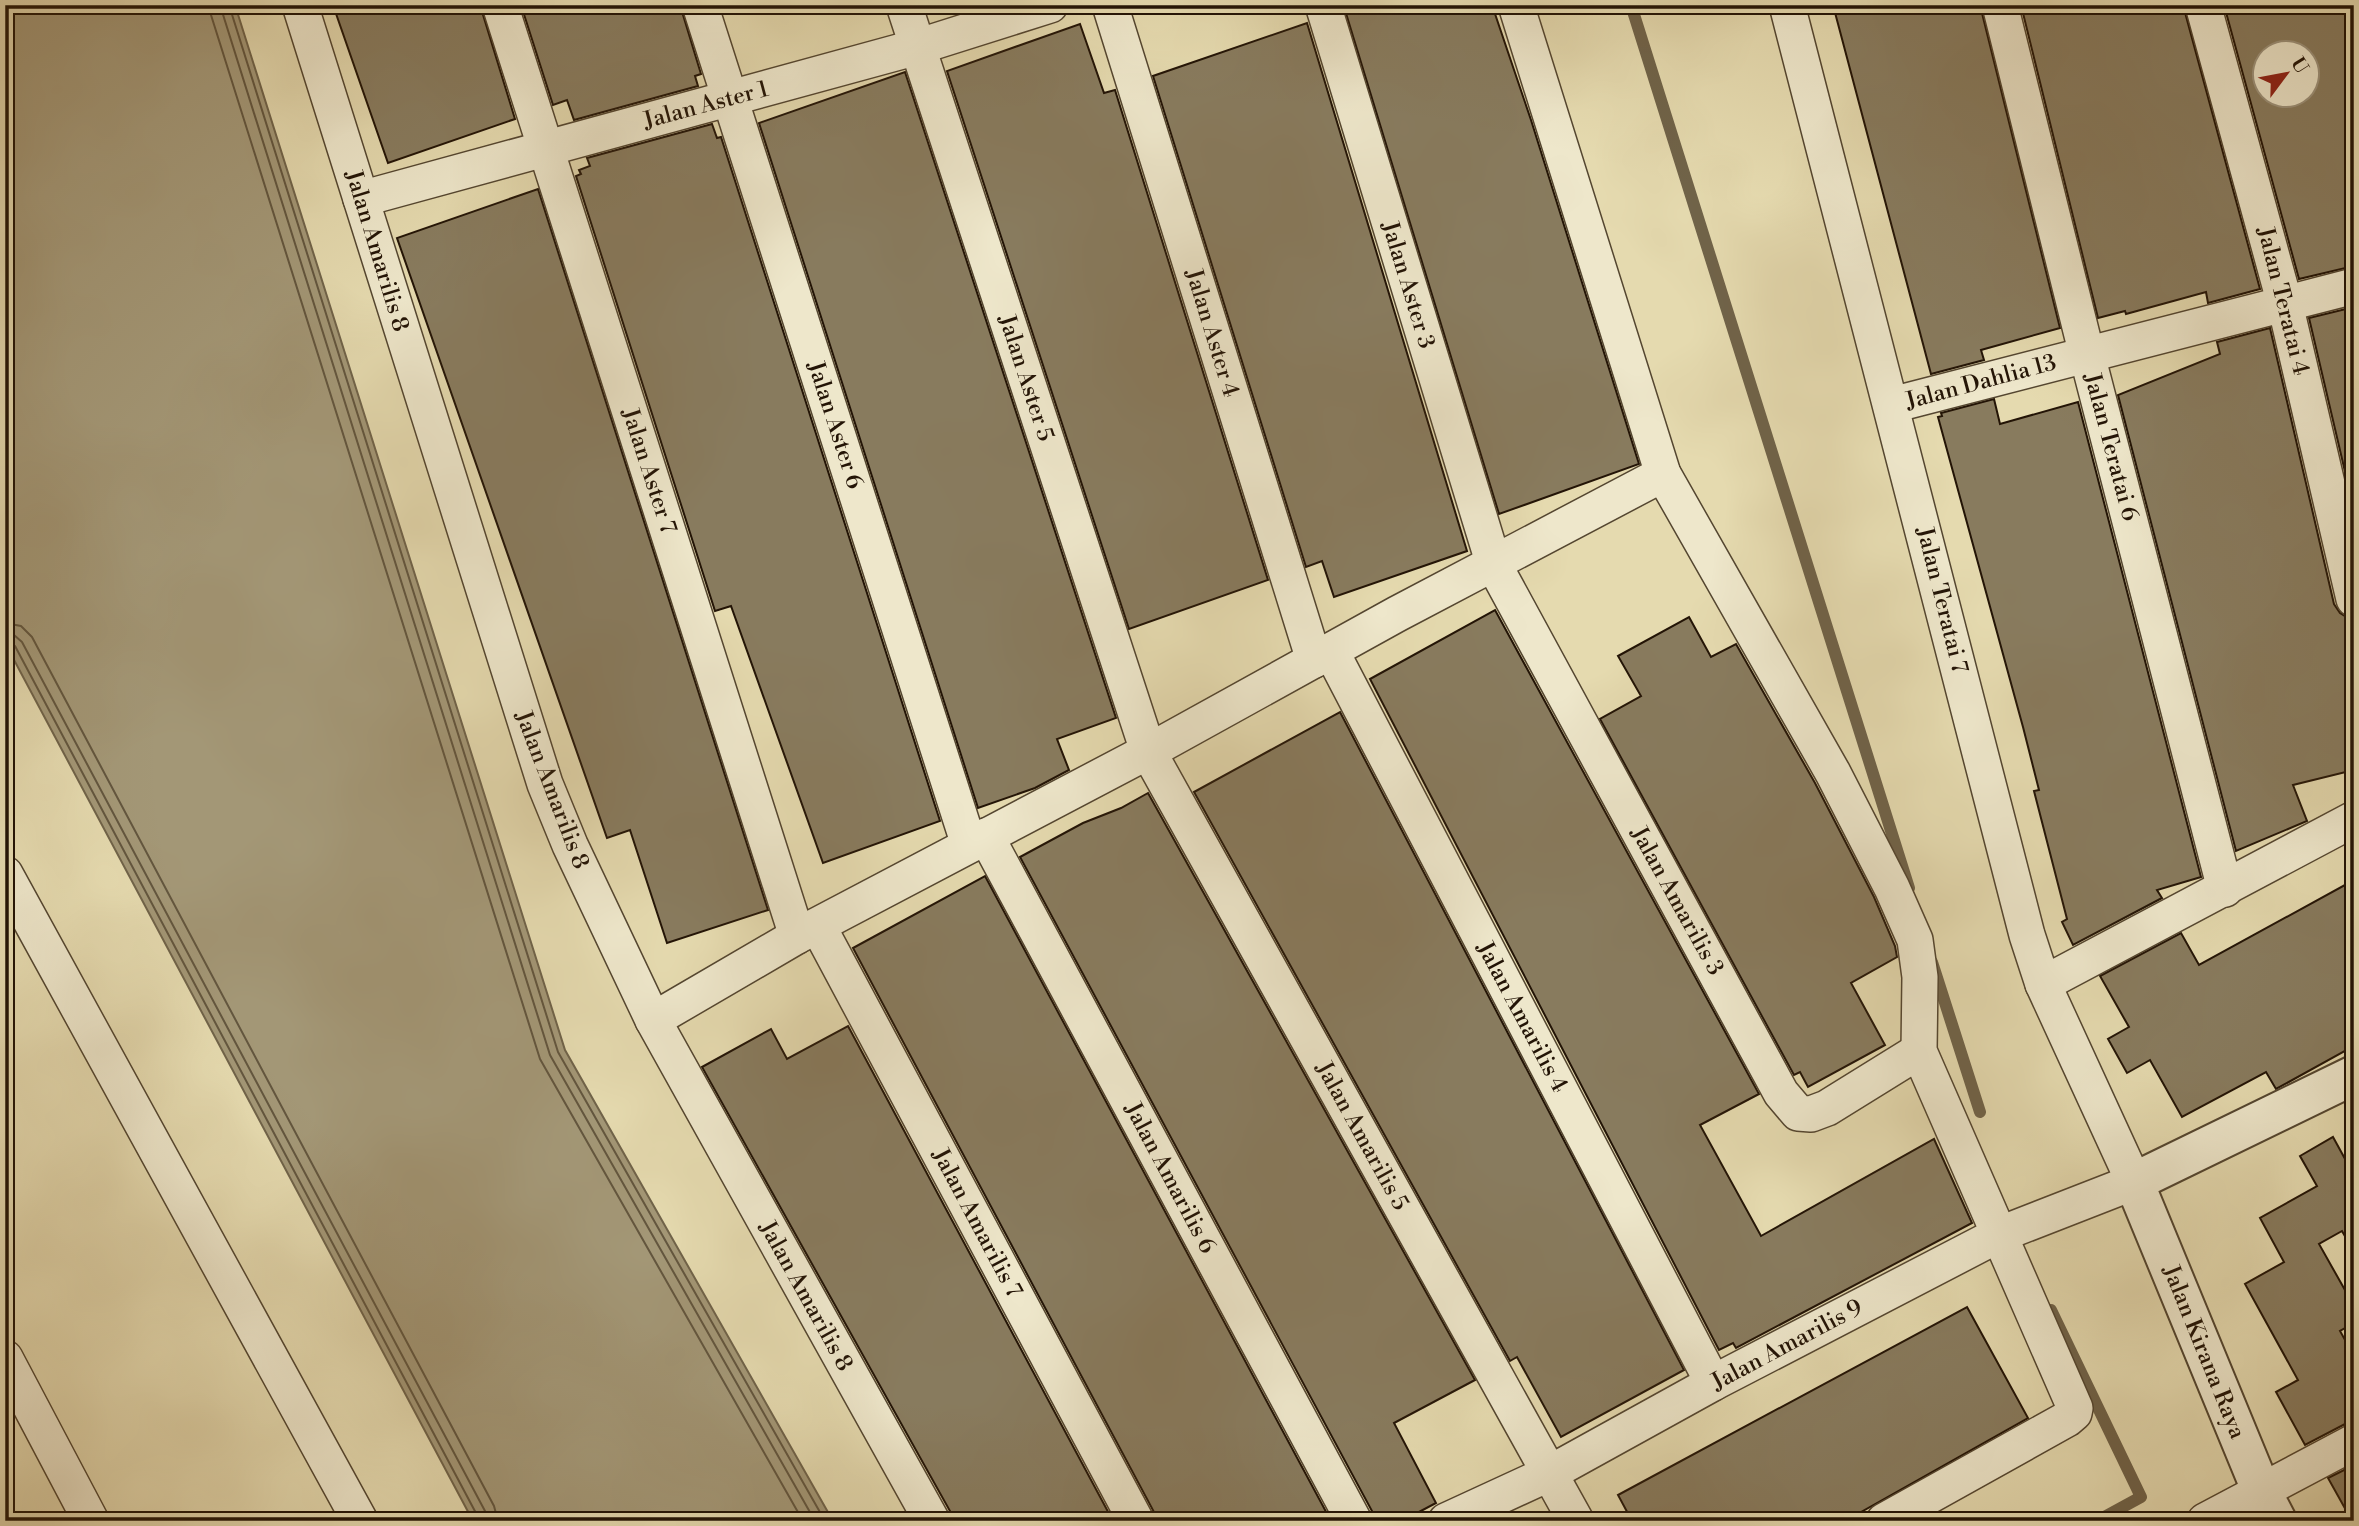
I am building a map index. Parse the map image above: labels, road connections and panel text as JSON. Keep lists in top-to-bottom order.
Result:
{
  "streets": {
    "street": [
      "Jalan Aster 1",
      "Jalan Amarilis 8",
      "Jalan Aster 3",
      "Jalan Teratai 4",
      "Jalan Aster 4",
      "Jalan Aster 5",
      "Jalan Dahlia 13",
      "Jalan Aster 6",
      "Jalan Teratai 6",
      "Jalan Aster 7",
      "Jalan Teratai 7",
      "Jalan Amarilis 3",
      "Jalan Amarilis 4",
      "Jalan Amarilis 5",
      "Jalan Amarilis 6",
      "Jalan Amarilis 7",
      "Jalan Amarilis 9",
      "Jalan Kirana Raya"
    ]
  },
  "crossings": [
    ["Jalan Aster 1", "Jalan Amarilis 8"],
    ["Jalan Aster 1", "Jalan Aster 5"],
    ["Jalan Aster 1", "Jalan Aster 6"],
    ["Jalan Aster 1", "Jalan Aster 7"],
    ["Jalan Aster 3", "Jalan Amarilis 3"],
    ["Jalan Teratai 4", "Jalan Dahlia 13"],
    ["Jalan Aster 4", "Jalan Amarilis 4"],
    ["Jalan Aster 5", "Jalan Amarilis 5"],
    ["Jalan Dahlia 13", "Jalan Teratai 6"],
    ["Jalan Dahlia 13", "Jalan Teratai 7"],
    ["Jalan Aster 6", "Jalan Amarilis 6"],
    ["Jalan Aster 7", "Jalan Amarilis 7"],
    ["Jalan Teratai 7", "Jalan Amarilis 9"],
    ["Jalan Teratai 7", "Jalan Kirana Raya"],
    ["Jalan Amarilis 4", "Jalan Amarilis 9"],
    ["Jalan Amarilis 5", "Jalan Amarilis 9"],
    ["Jalan Amarilis 9", "Jalan Kirana Raya"]
  ],
  "north": "top right"
}
